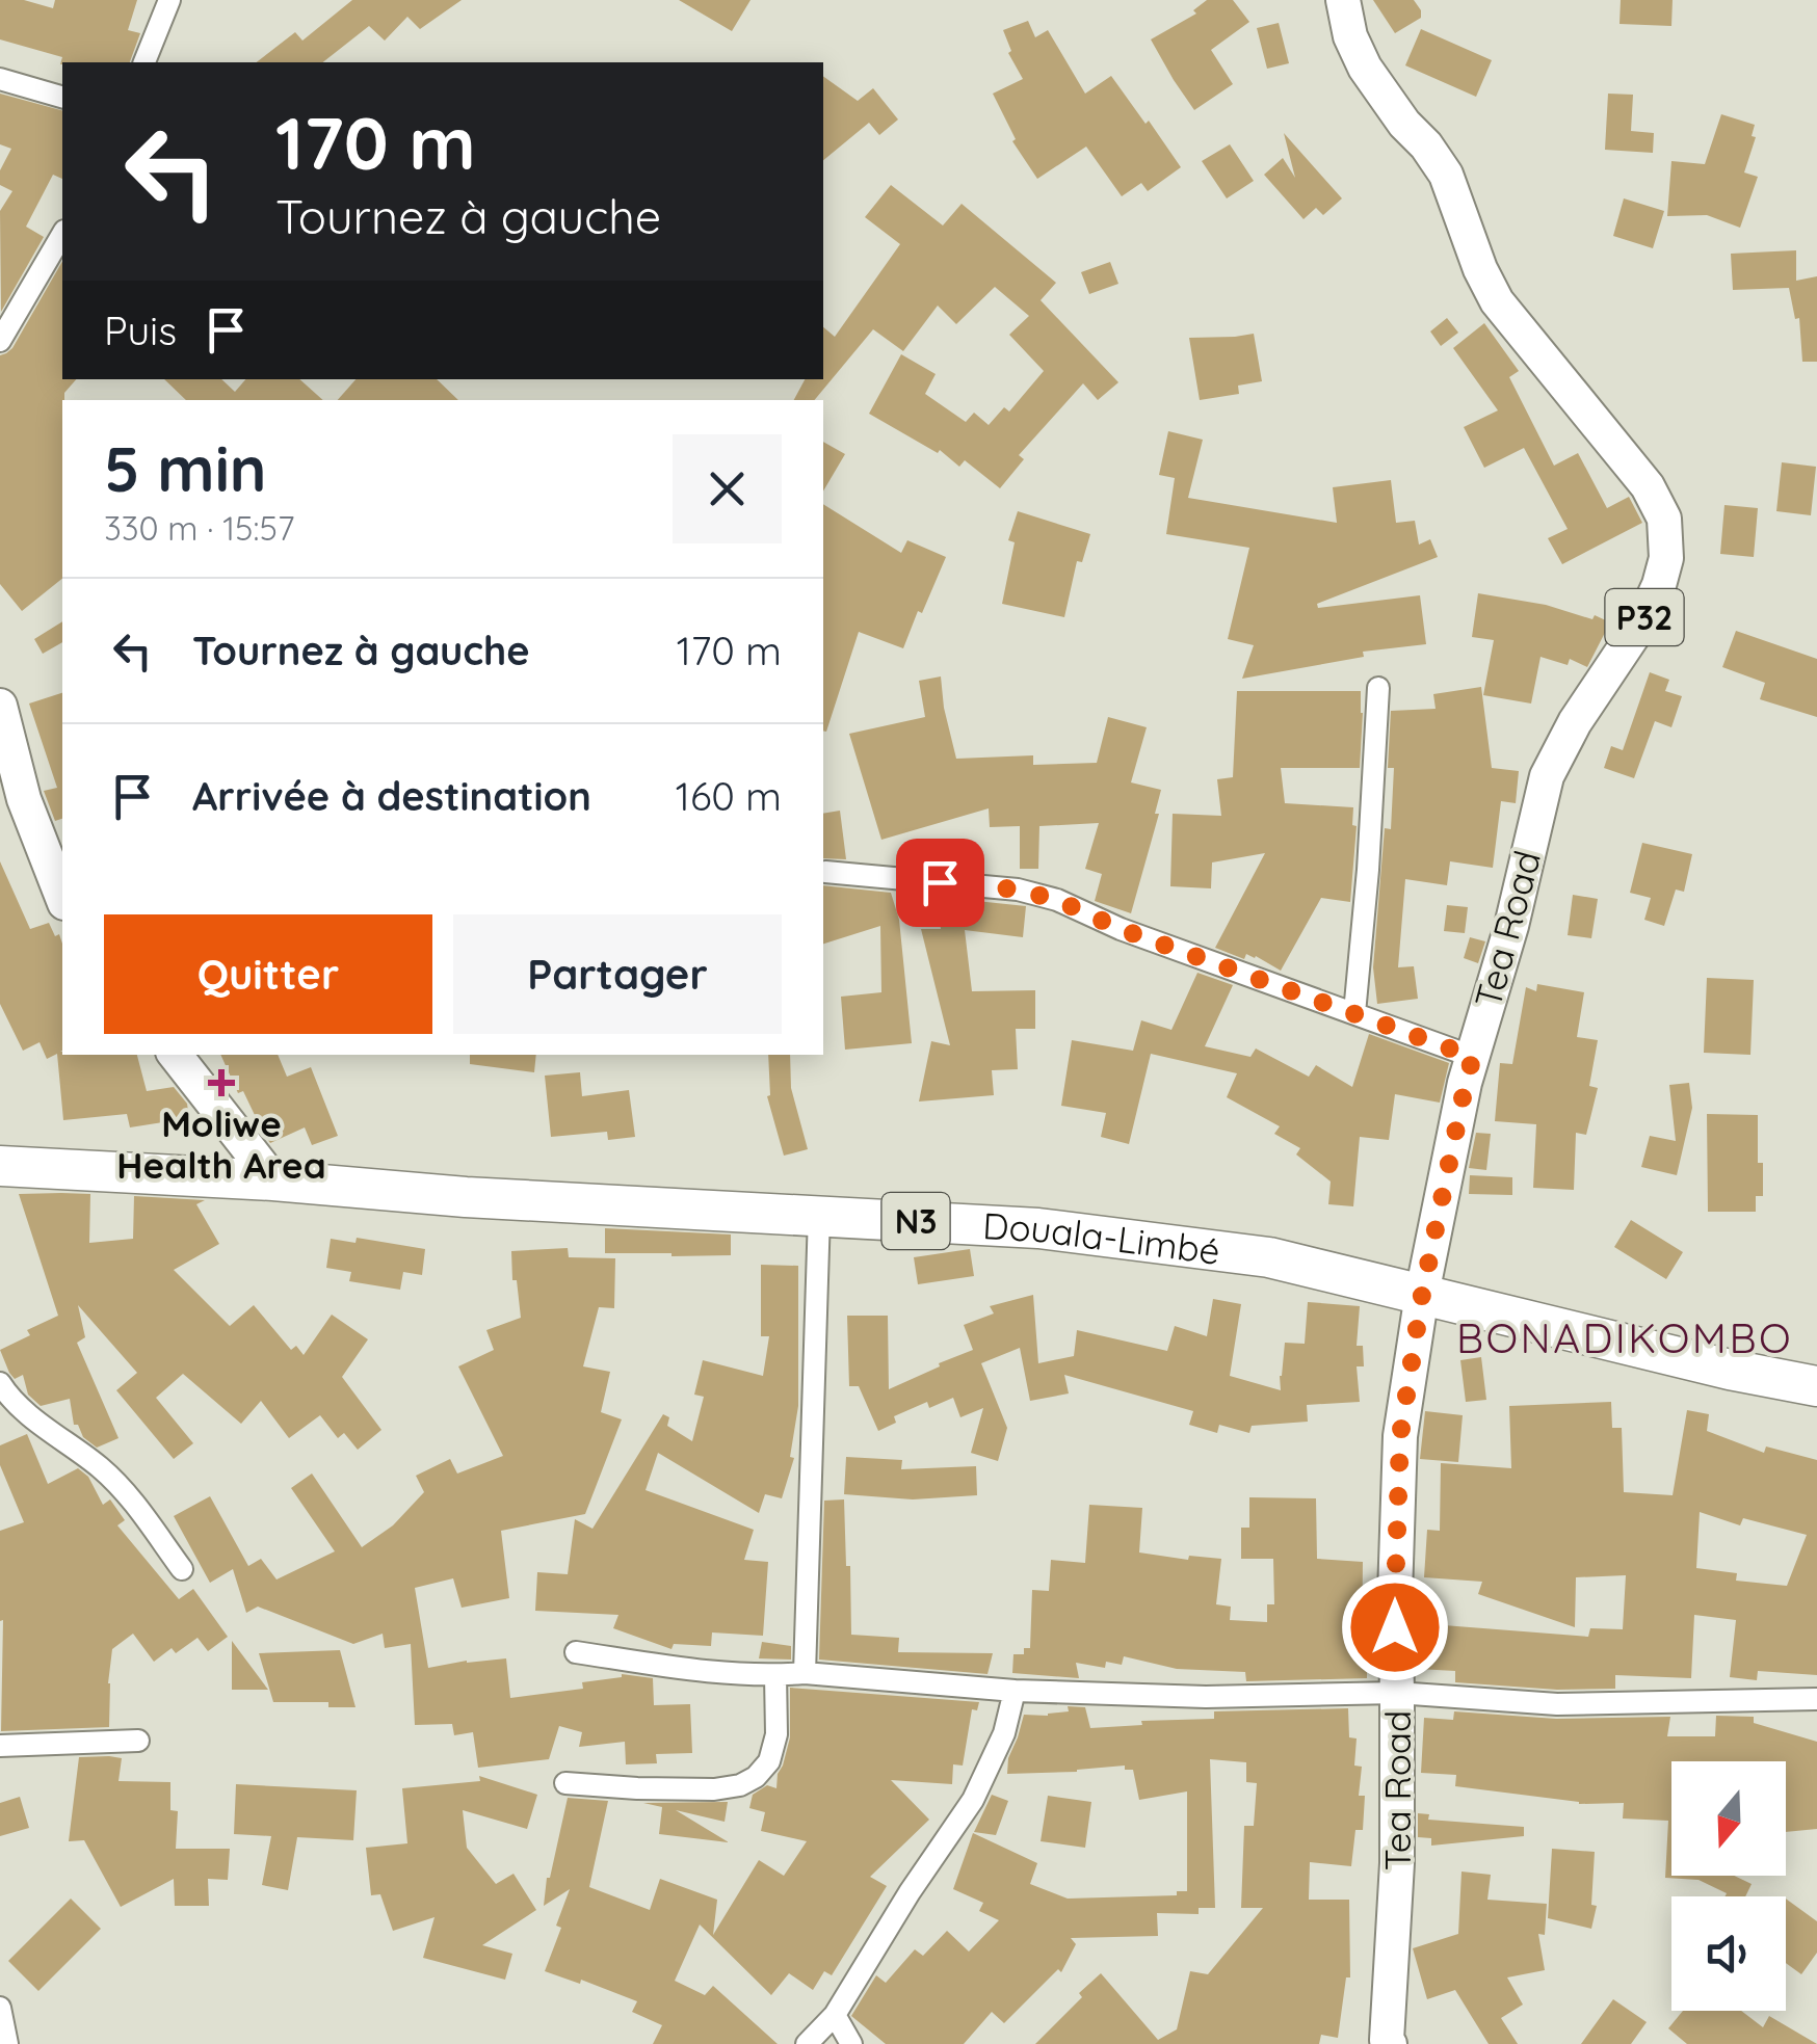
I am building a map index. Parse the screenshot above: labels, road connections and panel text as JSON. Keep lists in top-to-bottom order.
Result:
{
  "streets": {
    "highway": ["N3", "Douala-Limbé"],
    "main road": ["P32", "Tea Road"]
  },
  "crossings": [
    ["Tea Road", "Douala-Limbé"]
  ],
  "districts": ["BONADIKOMBO"],
  "places": {
    "health": ["Moliwe Health Area"]
  },
  "north": "bottom",
  "page": {
    "turn": ["170 m", "Tournez à gauche"],
    "then": "Puis",
    "heading": ["5 min", "330 m · 15:57"],
    "list": [
      {
        "name": "Tournez à gauche",
        "value": "170 m"
      },
      {
        "name": "Arrivée à destination",
        "value": "160 m"
      }
    ],
    "buttons": ["Quitter", "Partager"]
  }
}
